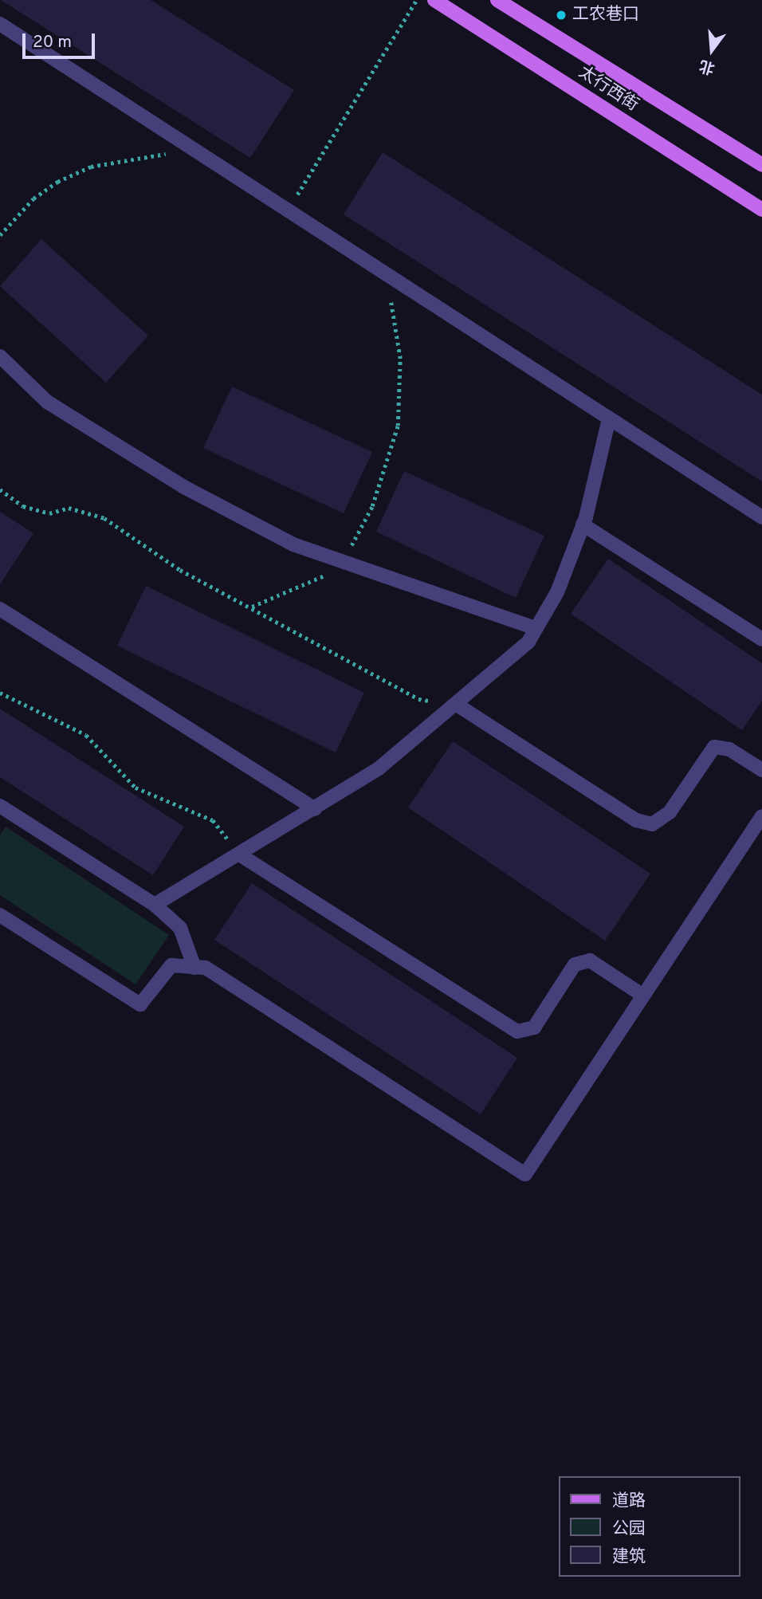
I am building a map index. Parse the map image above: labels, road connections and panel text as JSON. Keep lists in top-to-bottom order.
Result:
{
  "streets": {
    "main road": ["太行西街"]
  },
  "places": ["工农巷口"],
  "legend": ["道路", "公园", "建筑"],
  "scale_bar": "20 m",
  "north": "bottom"
}
